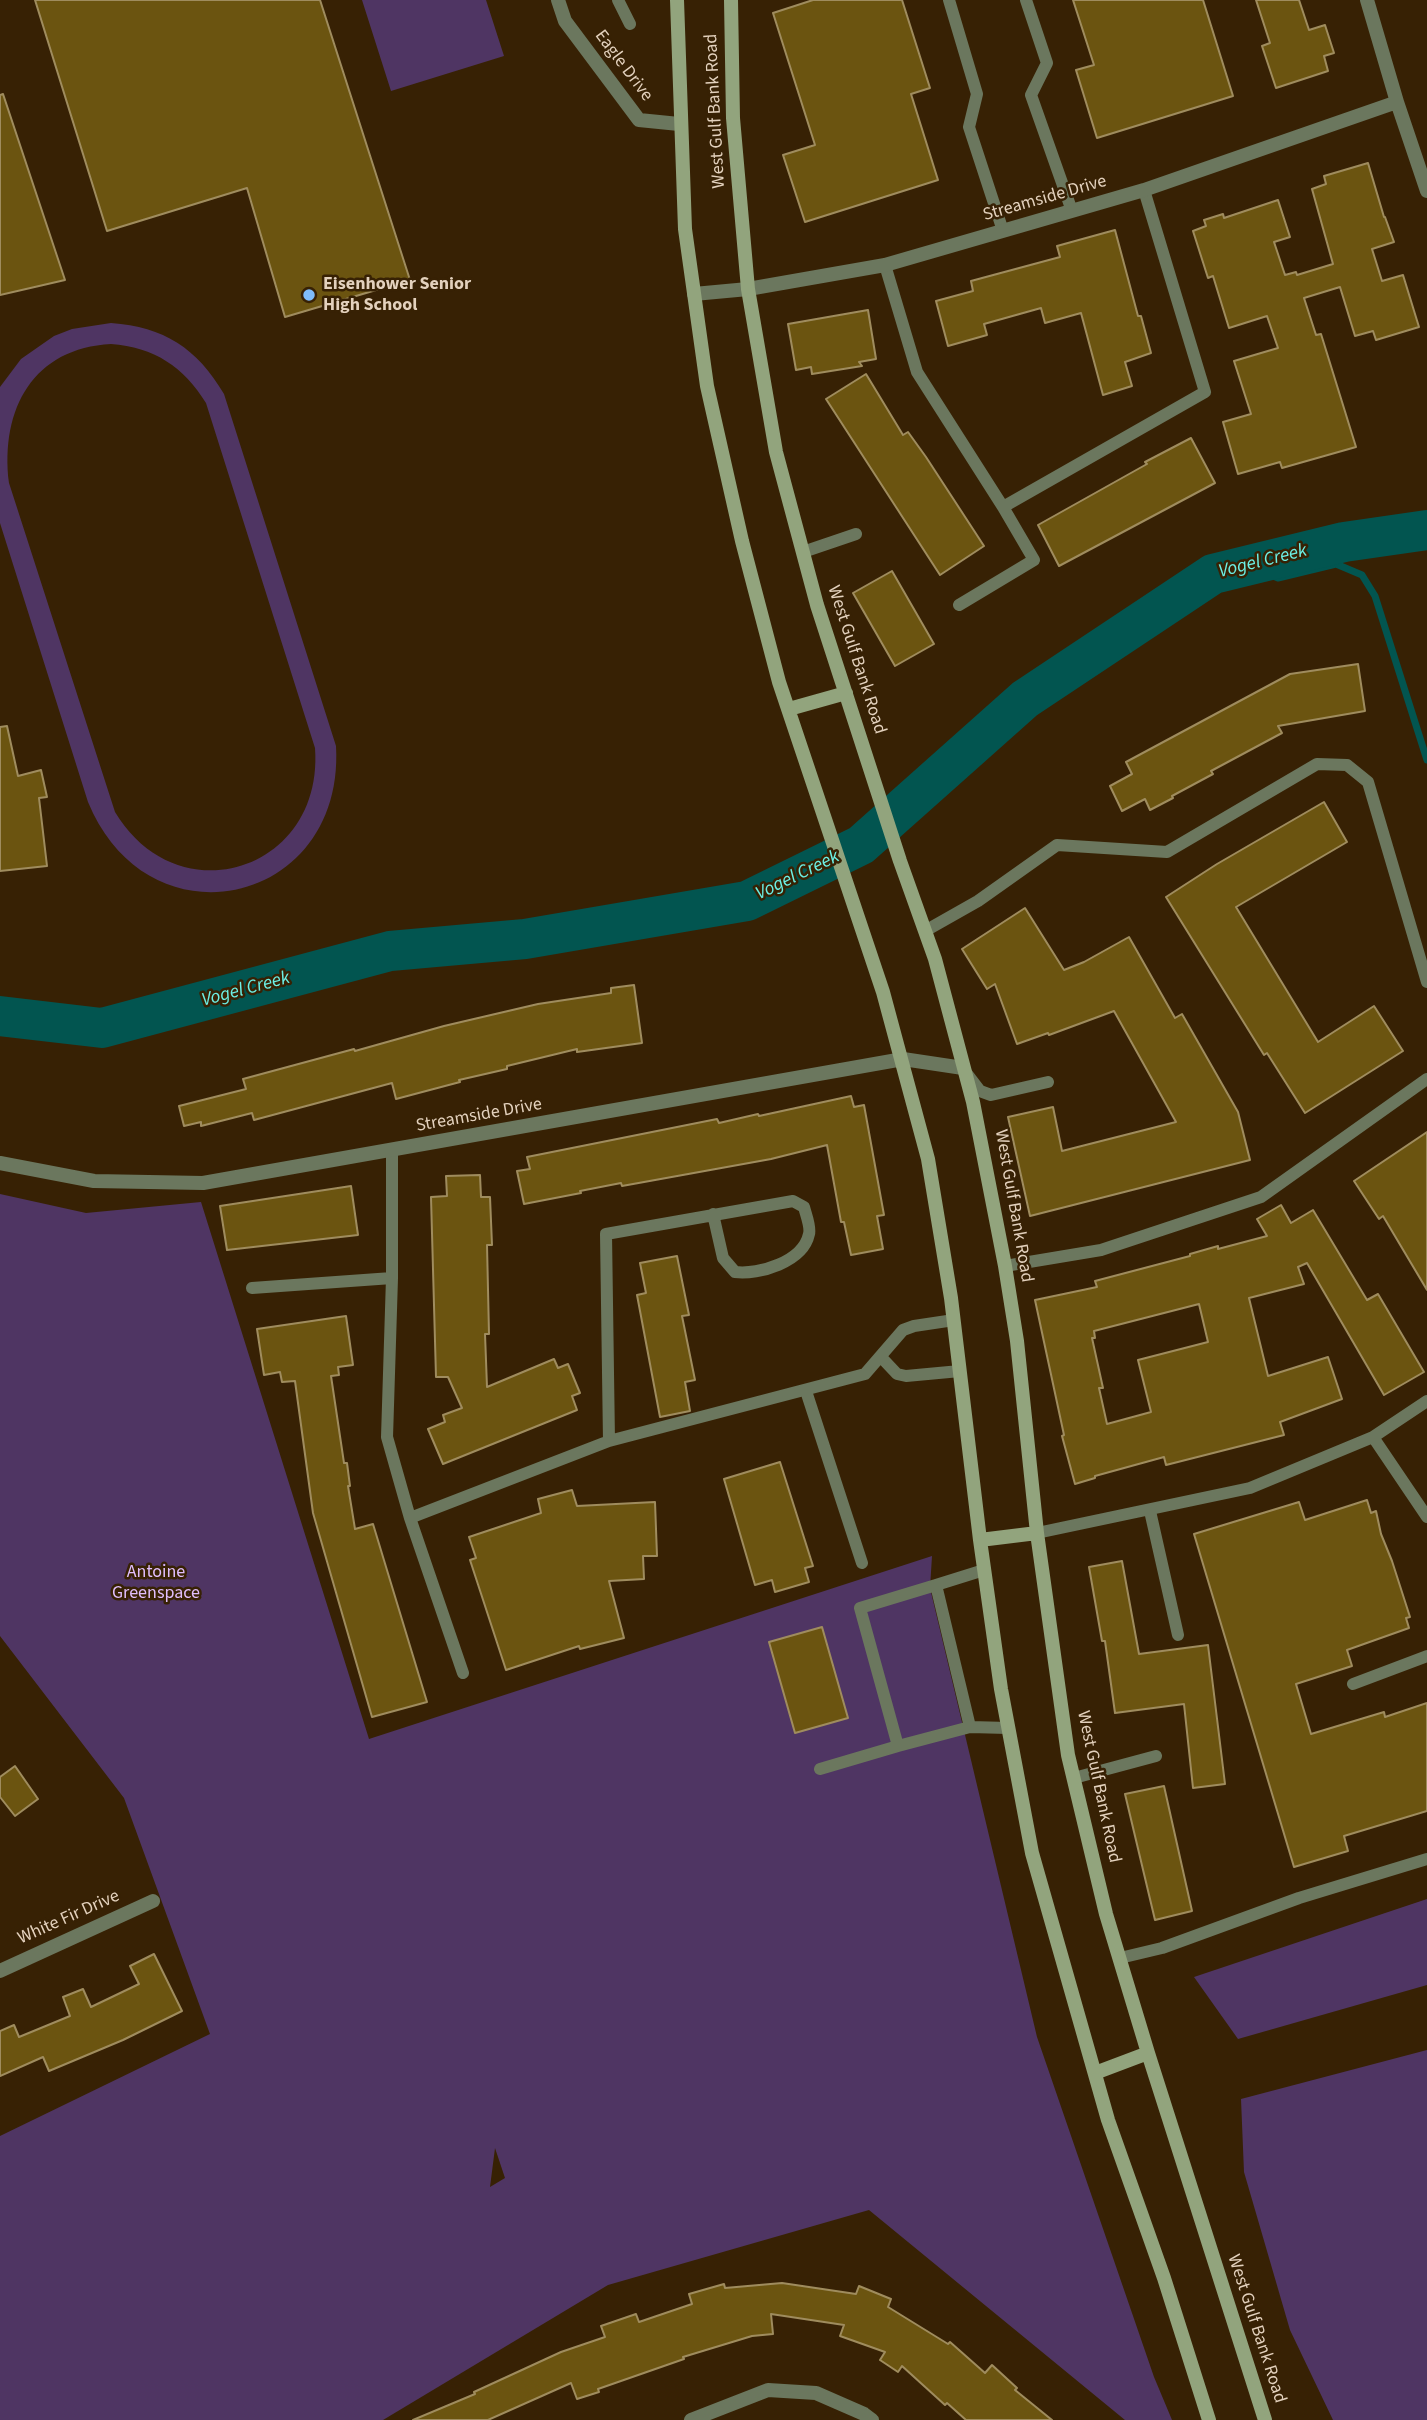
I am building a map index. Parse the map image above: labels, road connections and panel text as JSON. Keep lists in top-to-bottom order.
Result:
{
  "streets": {
    "main road": ["West Gulf Bank Road"],
    "street": ["Eagle Drive", "Streamside Drive", "White Fir Drive"]
  },
  "crossings": [
    ["Eagle Drive", "West Gulf Bank Road"],
    ["West Gulf Bank Road", "Streamside Drive"]
  ],
  "water": ["Vogel Creek"],
  "parks": ["Antoine Greenspace"],
  "places": ["Eisenhower Senior High School"]
}
